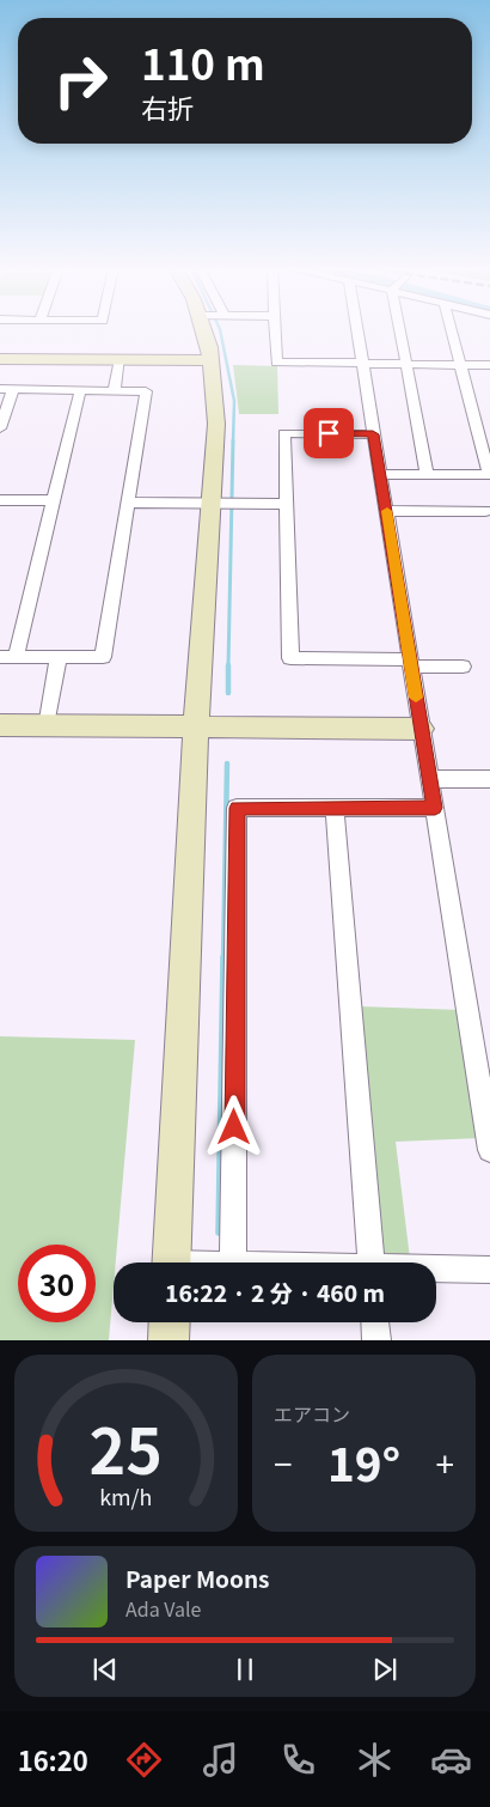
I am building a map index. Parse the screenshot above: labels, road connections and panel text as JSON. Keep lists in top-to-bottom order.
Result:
{
  "page": {
    "turn": ["110 m", "右折"],
    "limit": "30",
    "trip": "16:22 · 2 分 · 460 m",
    "tile": "エアコン",
    "heat": ["−", "19°", "+"],
    "song": ["Paper Moons", "Ada Vale"],
    "tabs": "16:20",
    "gauge": ["25", "km/h"]
  }
}
